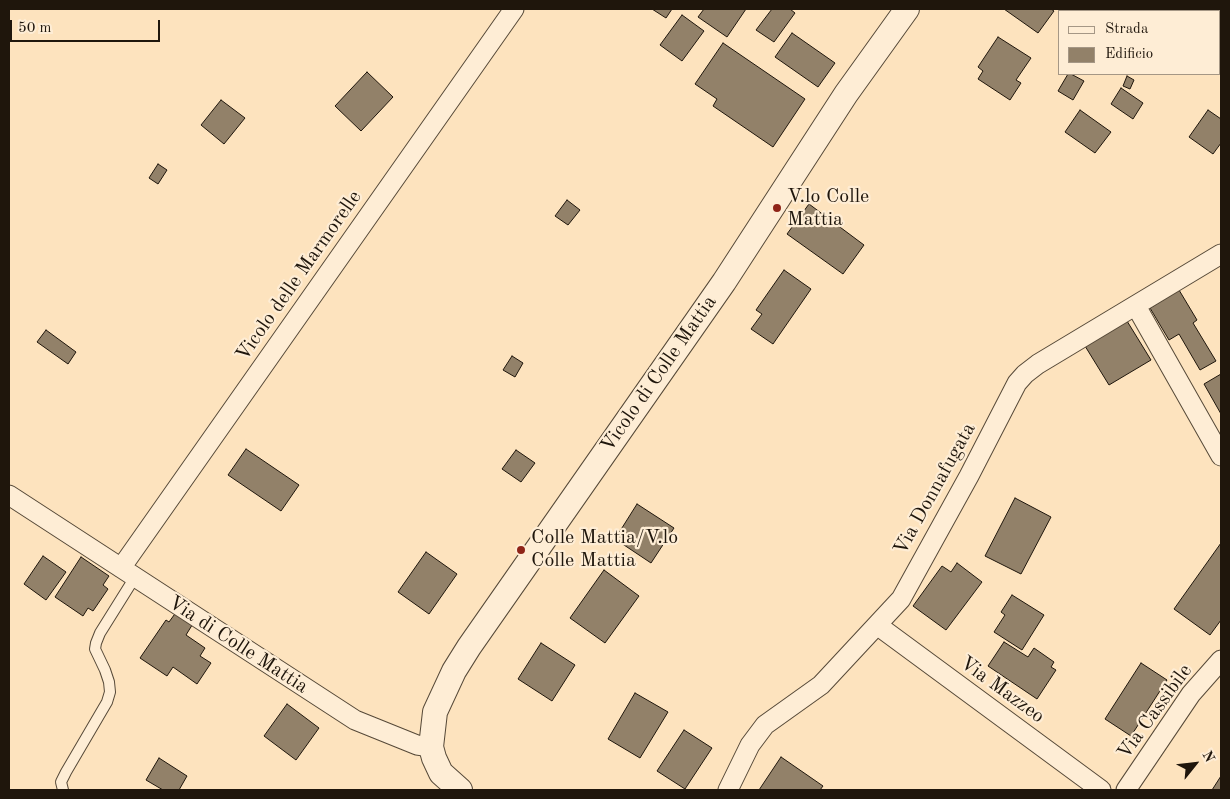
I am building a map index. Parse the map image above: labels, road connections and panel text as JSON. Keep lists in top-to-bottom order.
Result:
{
  "streets": {
    "street": [
      "Vicolo delle Marmorelle",
      "Vicolo di Colle Mattia",
      "Via Donnafugata",
      "Via di Colle Mattia",
      "Via Mazzeo",
      "Via Cassibile"
    ]
  },
  "crossings": [
    ["Vicolo delle Marmorelle", "Via di Colle Mattia"],
    ["Vicolo di Colle Mattia", "Via di Colle Mattia"],
    ["Via Donnafugata", "Via Mazzeo"]
  ],
  "places": ["V.lo Colle Mattia", "Colle Mattia/V.lo Colle Mattia"],
  "legend": ["Strada", "Edificio"],
  "scale_bar": "50 m",
  "north": "top right"
}
